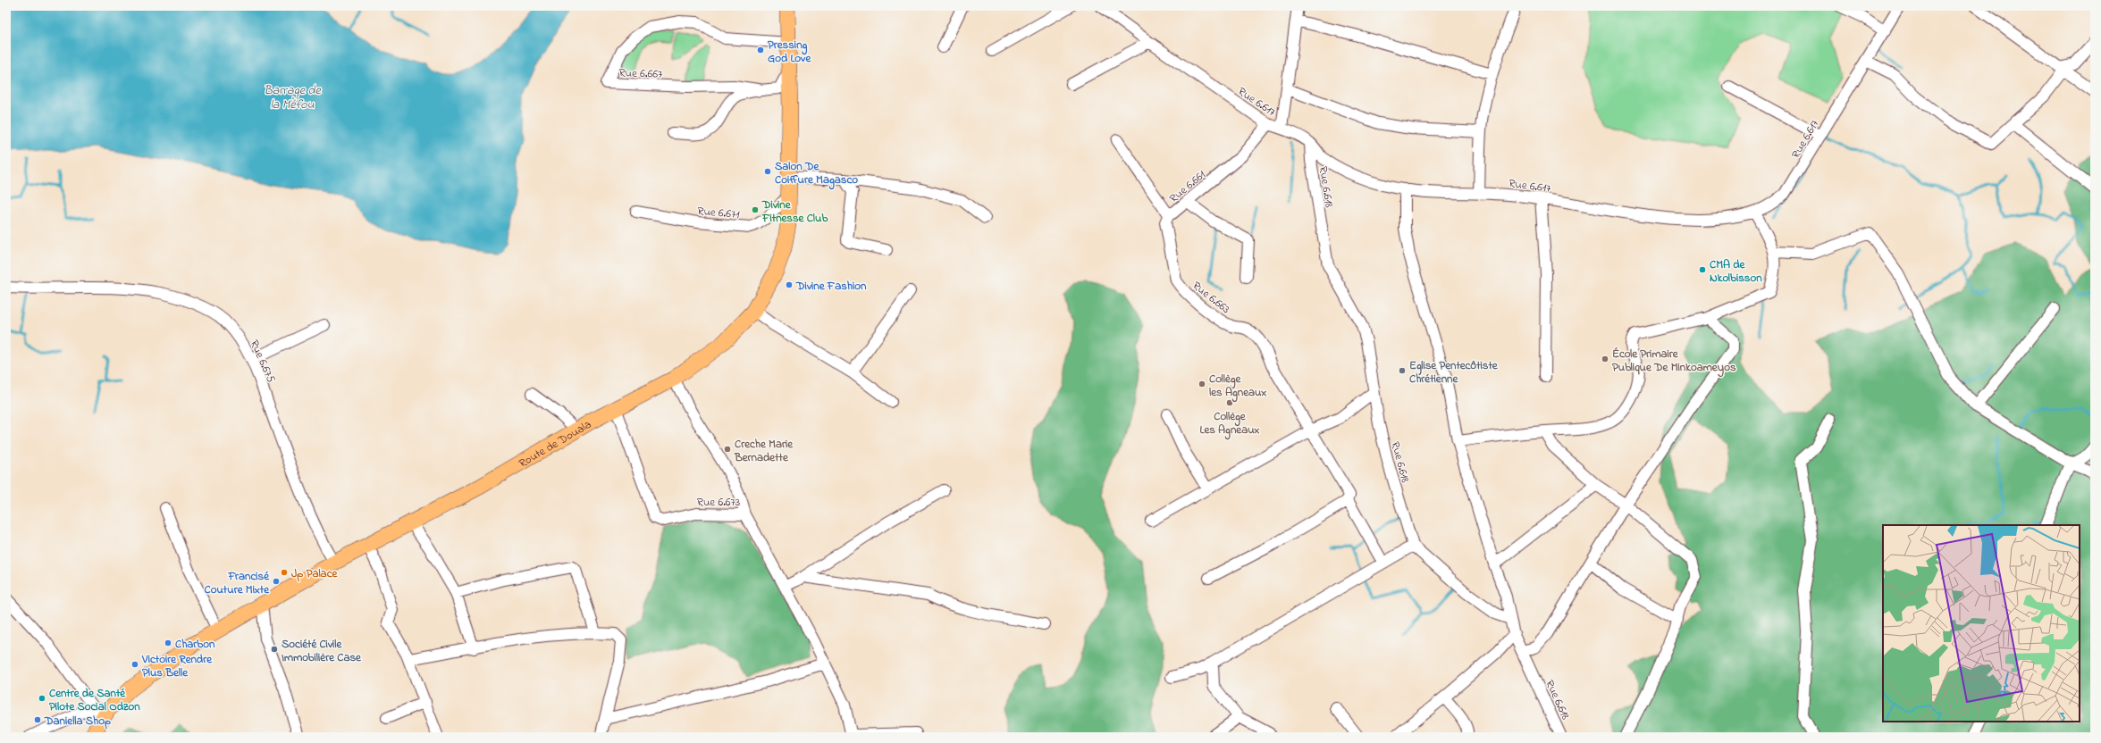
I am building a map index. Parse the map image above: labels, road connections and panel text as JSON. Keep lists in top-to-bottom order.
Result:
{
  "streets": {
    "highway": ["Route de Douala"],
    "street": [
      "Rue 6.667",
      "Rue 6.617",
      "Rue 6.661",
      "Rue 6.618",
      "Rue 6.671",
      "Rue 6.663",
      "Rue 6.675",
      "Rue 6.673"
    ]
  },
  "crossings": [
    ["Rue 6.667", "Route de Douala"],
    ["Rue 6.617", "Rue 6.661"],
    ["Rue 6.617", "Rue 6.618"],
    ["Rue 6.661", "Rue 6.663"],
    ["Rue 6.671", "Route de Douala"],
    ["Rue 6.675", "Route de Douala"],
    ["Route de Douala", "Rue 6.673"]
  ],
  "water": ["Barrage de la Méfou"],
  "places": [
    "Pressing God Love",
    "Salon De Coiffure Magasco",
    "Divine Fitnesse Club",
    "CMA de Nkolbisson",
    "Divine Fashion",
    "École Primaire Publique De Minkoameyos",
    "Eglise Pentecôtiste Chrétienne",
    "Collège les Agneaux",
    "Collège Les Agneaux",
    "Creche Marie Bernadette",
    "Jp Palace",
    "Francisé Couture Mixte",
    "Charbon",
    "Société Civile Immobilière Case",
    "Victoire Rendre Plus Belle",
    "Centre de Santé Pilote Social Odzon",
    "Daniella Shop"
  ]
}
